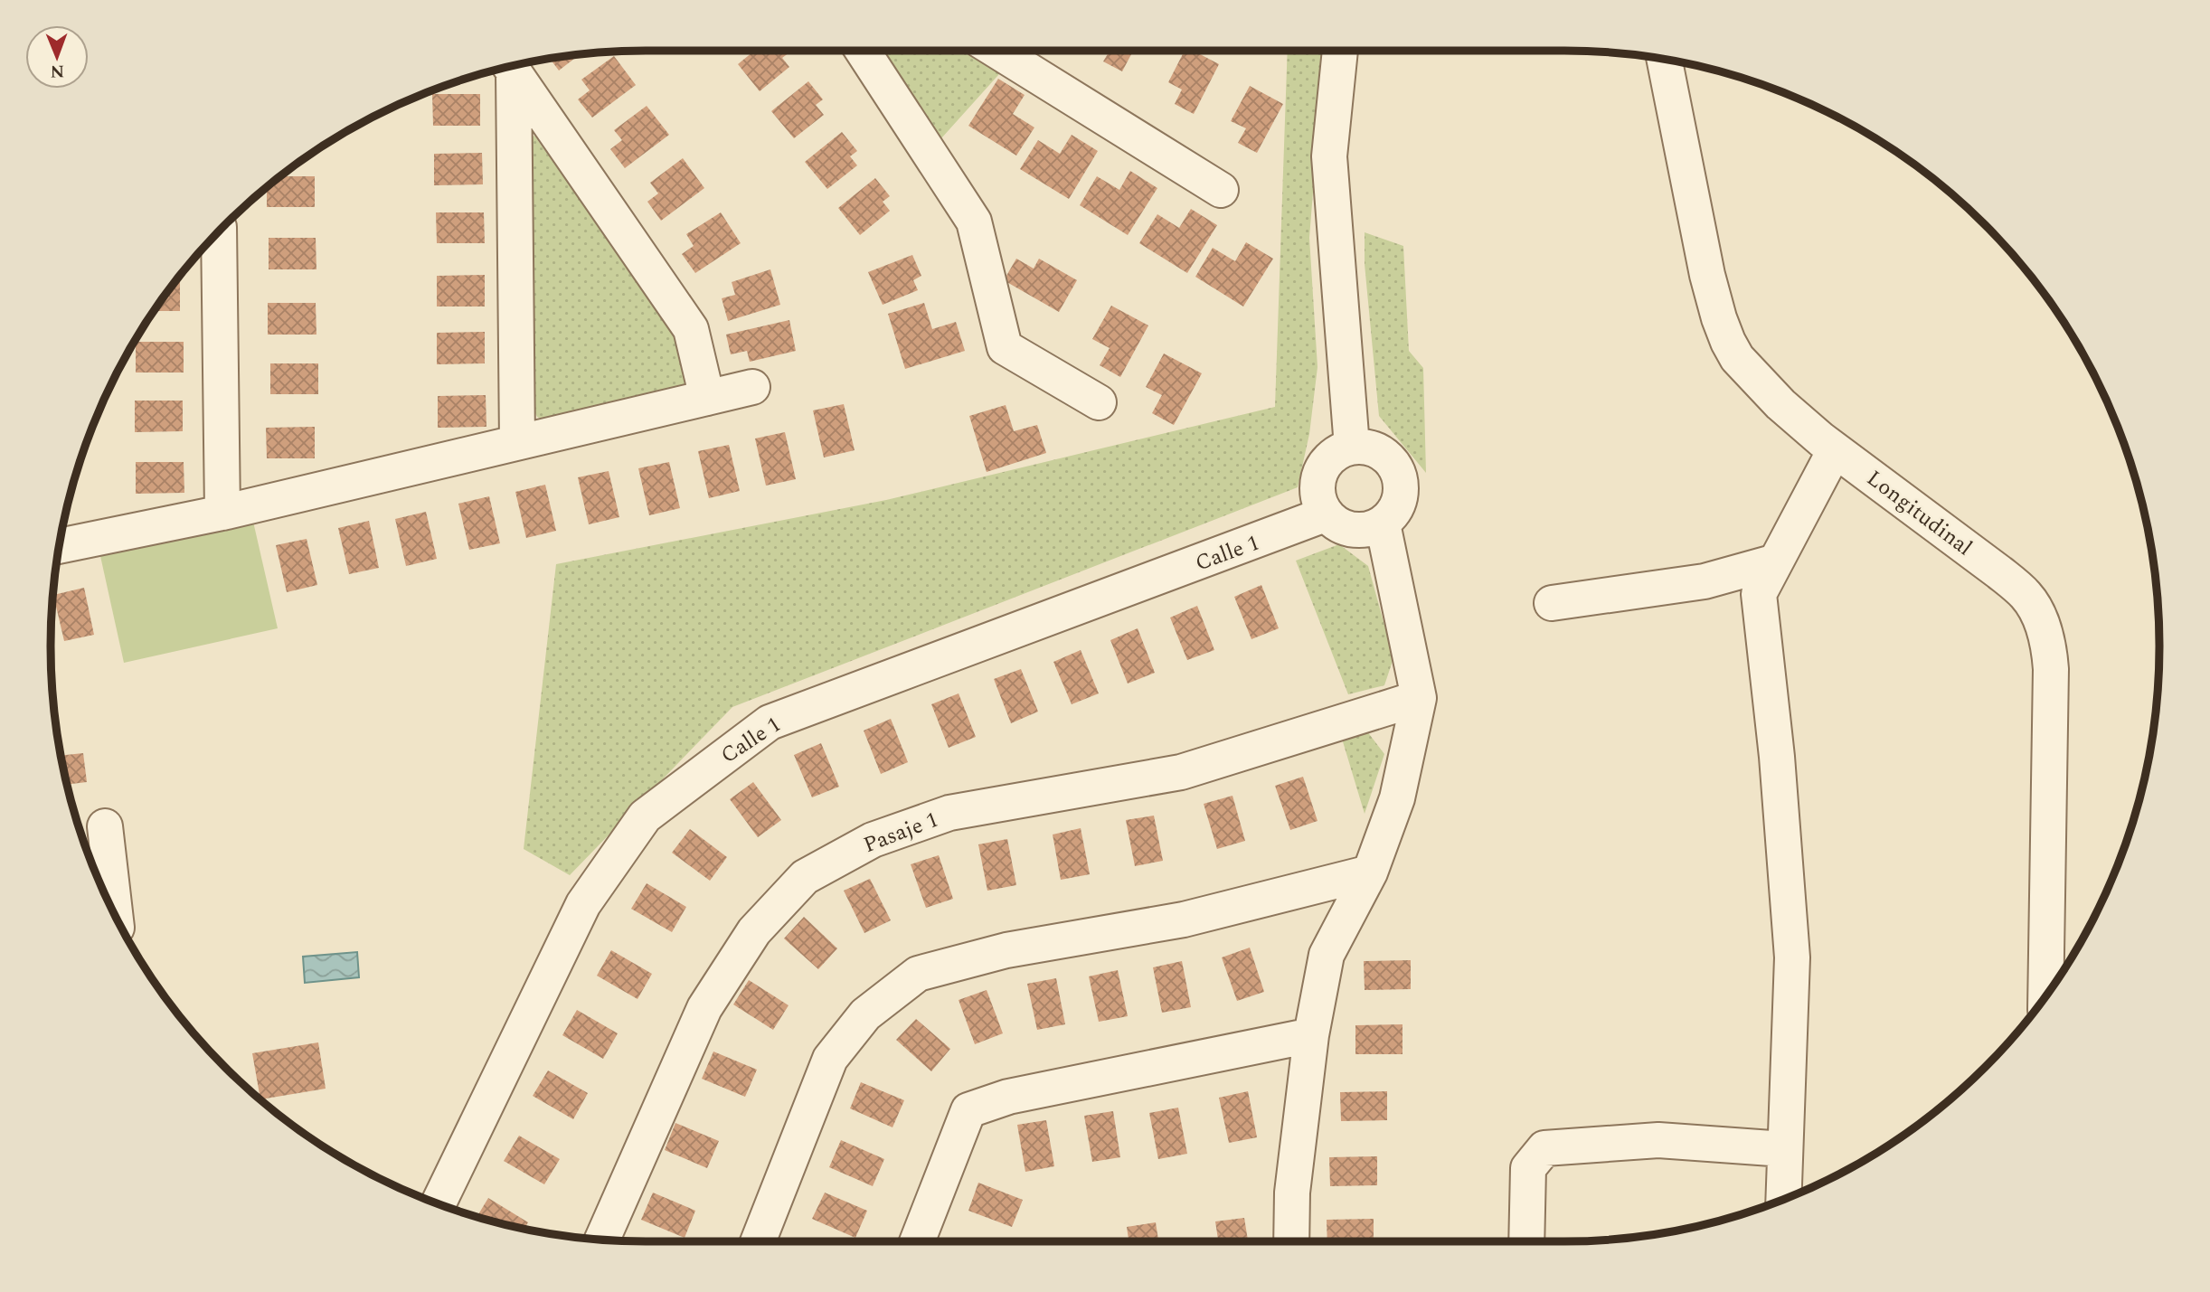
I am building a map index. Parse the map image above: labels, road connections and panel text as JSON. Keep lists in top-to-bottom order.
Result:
{
  "streets": {
    "street": ["Longitudinal", "Calle 1", "Pasaje 1"]
  },
  "north": "bottom"
}
